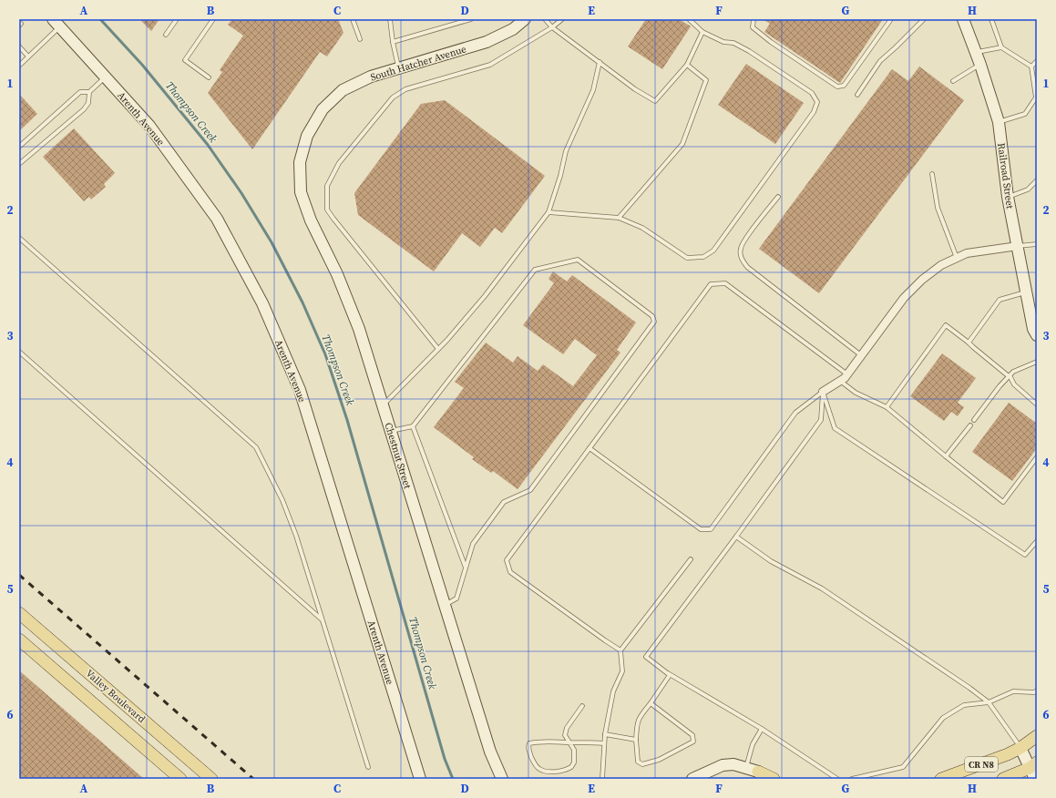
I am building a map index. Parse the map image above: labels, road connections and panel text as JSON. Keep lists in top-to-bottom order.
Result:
{
  "streets": {
    "main road": ["Valley Boulevard", "CR N8"],
    "street": [
      "South Hatcher Avenue",
      "Arenth Avenue",
      "Railroad Street",
      "Chestnut Street"
    ]
  },
  "crossings": [
    ["South Hatcher Avenue", "Chestnut Street"]
  ],
  "water": ["Thompson Creek"],
  "grid": {
    "columns": [
      "A",
      "B",
      "C",
      "D",
      "E",
      "F",
      "G",
      "H"
    ],
    "rows": [
      "1",
      "2",
      "3",
      "4",
      "5",
      "6"
    ]
  }
}
